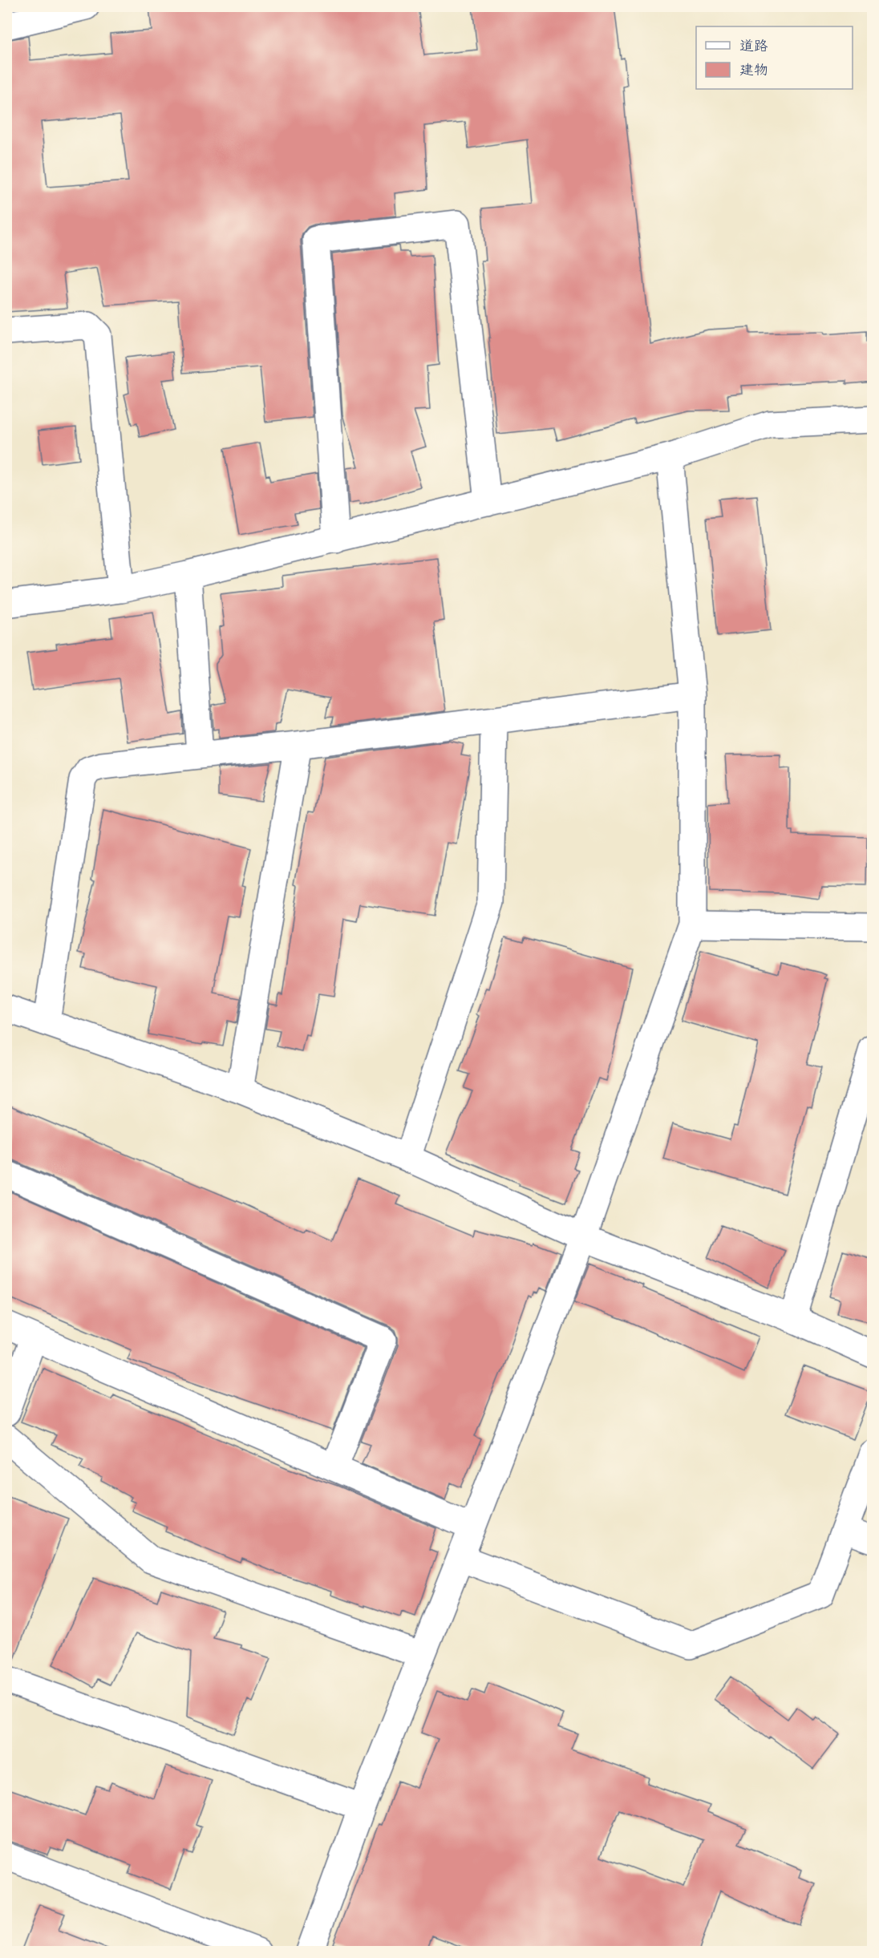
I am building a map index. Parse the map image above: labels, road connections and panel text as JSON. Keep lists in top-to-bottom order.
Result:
{
  "legend": ["道路", "建物"]
}
